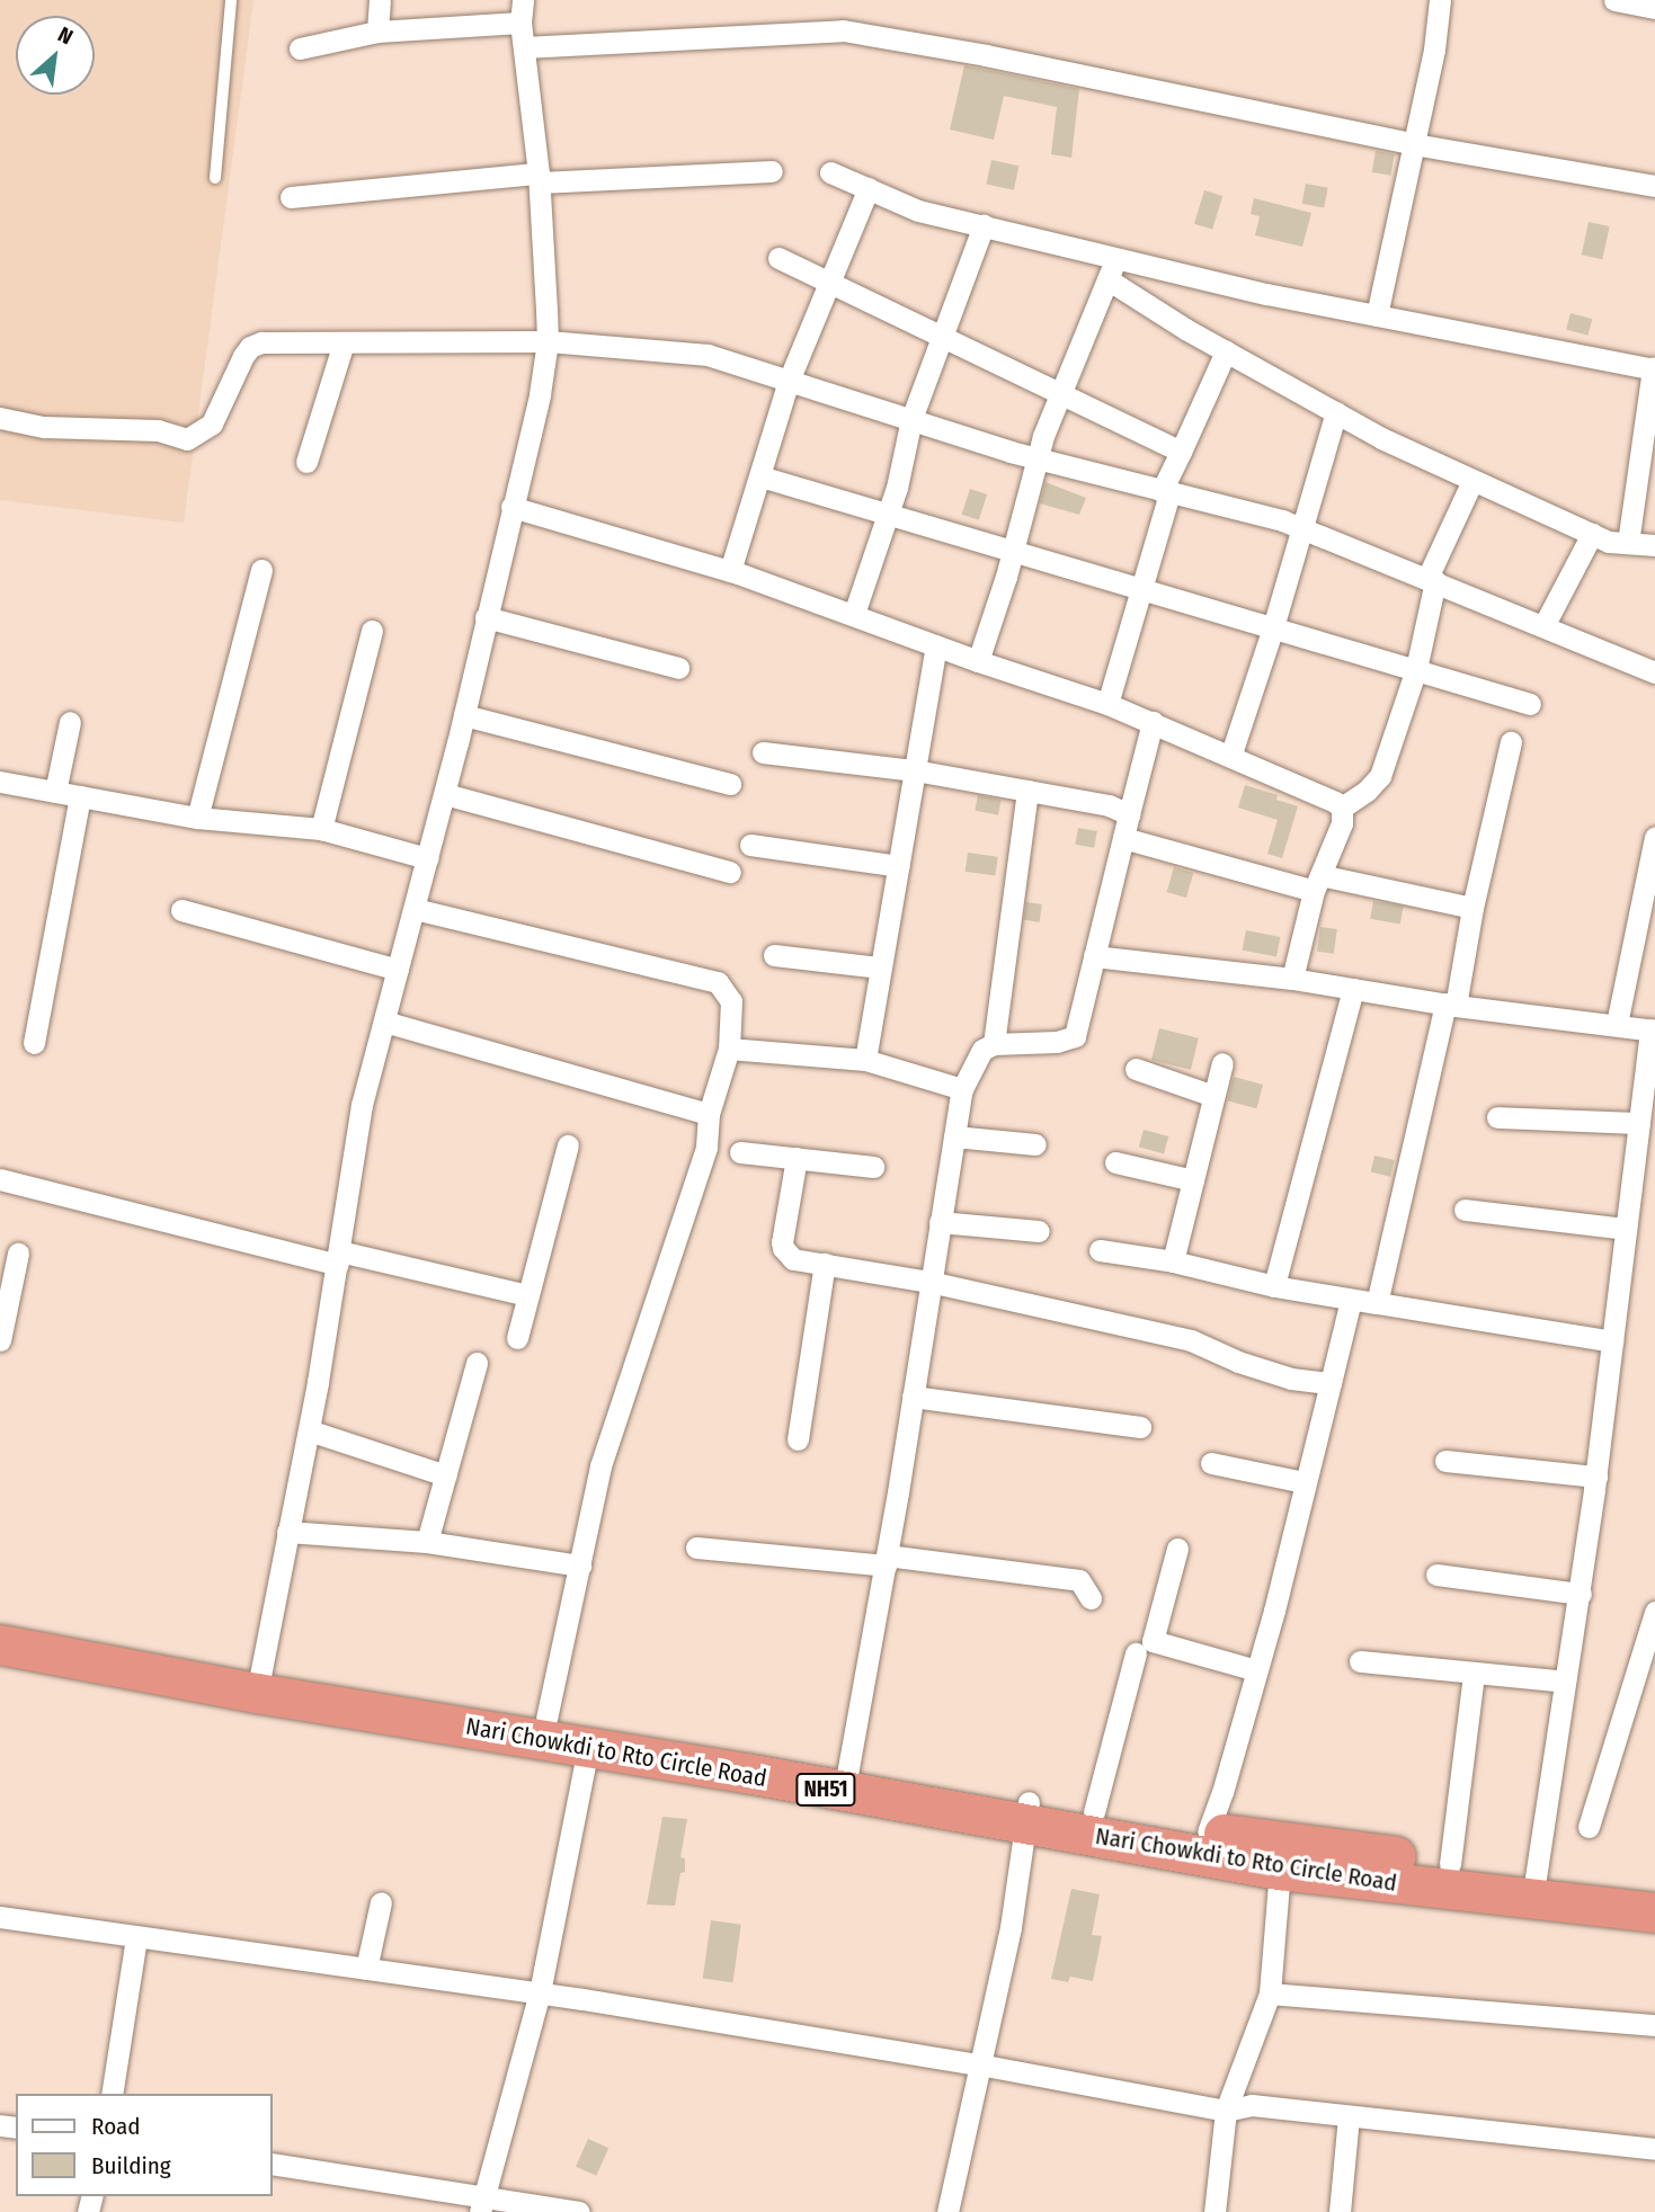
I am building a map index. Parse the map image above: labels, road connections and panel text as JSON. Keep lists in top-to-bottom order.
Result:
{
  "streets": {
    "highway": ["Nari Chowkdi to Rto Circle Road", "NH51"]
  },
  "crossings": [
    ["Nari Chowkdi to Rto Circle Road", "NH51"]
  ],
  "legend": ["Road", "Building"],
  "north": "top right"
}
